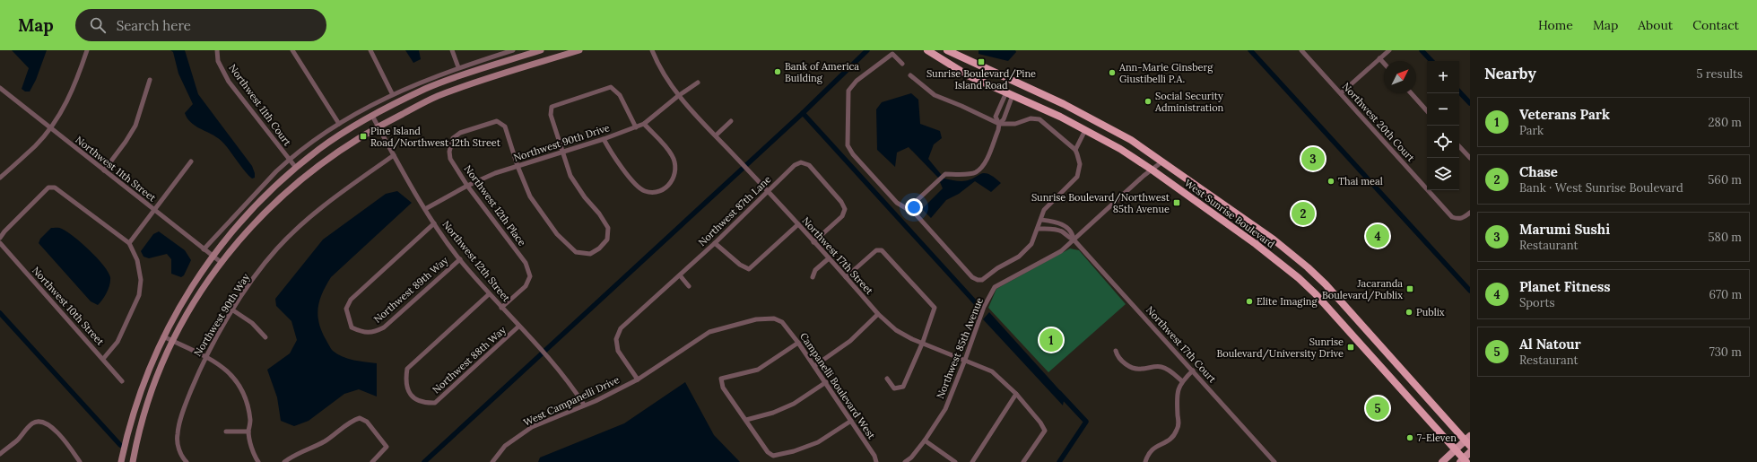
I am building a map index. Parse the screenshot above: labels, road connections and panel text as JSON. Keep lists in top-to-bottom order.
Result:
{
  "streets": {
    "highway": ["West Sunrise Boulevard"],
    "street": [
      "Northwest 11th Court",
      "Northwest 20th Court",
      "Northwest 90th Drive",
      "Northwest 11th Street",
      "Northwest 12th Place",
      "Northwest 87th Lane",
      "Northwest 17th Street",
      "Northwest 12th Street",
      "Northwest 89th Way",
      "Northwest 10th Street",
      "Northwest 90th Way",
      "Northwest 17th Court",
      "Northwest 85th Avenue",
      "Northwest 88th Way",
      "Campanelli Boulevard West",
      "West Campanelli Drive"
    ]
  },
  "crossings": [
    ["Northwest 90th Drive", "Northwest 12th Place"],
    ["Northwest 90th Drive", "Northwest 17th Street"],
    ["Northwest 90th Drive", "Northwest 12th Street"],
    ["Northwest 12th Place", "Northwest 12th Street"],
    ["Northwest 87th Lane", "Northwest 17th Street"],
    ["Northwest 87th Lane", "West Campanelli Drive"],
    ["West Sunrise Boulevard", "Northwest 85th Avenue"],
    ["Northwest 17th Street", "Northwest 85th Avenue"],
    ["Northwest 12th Street", "Northwest 89th Way"],
    ["Northwest 12th Street", "Northwest 90th Way"],
    ["Northwest 12th Street", "Northwest 88th Way"],
    ["Northwest 12th Street", "West Campanelli Drive"],
    ["Northwest 17th Court", "Northwest 85th Avenue"],
    ["Campanelli Boulevard West", "West Campanelli Drive"]
  ],
  "places": {
    "transit": [
      "Sunrise Boulevard/Pine Island Road",
      "Pine Island Road/Northwest 12th Street",
      "Sunrise Boulevard/Northwest 85th Avenue",
      "Jacaranda Boulevard/Publix",
      "Sunrise Boulevard/University Drive"
    ],
    "other": [
      "Bank of America Building",
      "Ann-Marie Ginsberg Giustibelli P.A.",
      "Social Security Administration",
      "Thai meal",
      "Elite Imaging",
      "Publix",
      "7-Eleven"
    ]
  },
  "north": "top right",
  "page": {
    "header": "Map",
    "search": "Search here",
    "nav": [
      "Home",
      "Map",
      "About",
      "Contact"
    ],
    "heading": ["Nearby", "5 results"],
    "map_buttons": ["+", "−"],
    "list": [
      {
        "mark": "1",
        "name": "Veterans Park",
        "note": "Park",
        "value": "280 m"
      },
      {
        "mark": "2",
        "name": "Chase",
        "note": "Bank · West Sunrise Boulevard",
        "value": "560 m"
      },
      {
        "mark": "3",
        "name": "Marumi Sushi",
        "note": "Restaurant",
        "value": "580 m"
      },
      {
        "mark": "4",
        "name": "Planet Fitness",
        "note": "Sports",
        "value": "670 m"
      },
      {
        "mark": "5",
        "name": "Al Natour",
        "note": "Restaurant",
        "value": "730 m"
      }
    ],
    "pins": [
      "3",
      "2",
      "4",
      "1",
      "5"
    ]
  }
}
